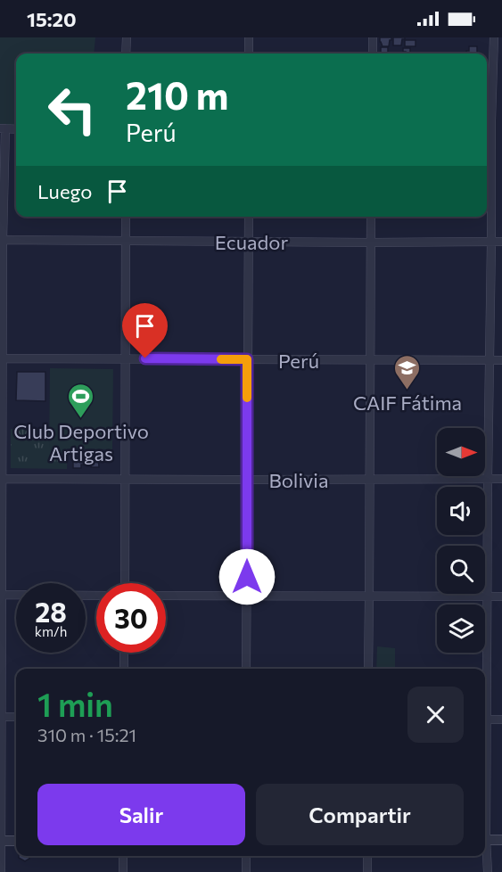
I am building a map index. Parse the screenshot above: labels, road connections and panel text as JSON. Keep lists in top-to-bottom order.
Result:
{
  "streets": {
    "street": ["Ecuador", "Perú", "Bolivia"]
  },
  "places": {
    "school or university": ["CAIF Fátima"],
    "sports": ["Club Deportivo Artigas"]
  },
  "north": "right",
  "page": {
    "status": "15:20",
    "turn": ["210 m", "Perú"],
    "then": "Luego",
    "speed": "28 km/h",
    "limit": "30",
    "heading": ["1 min", "310 m · 15:21"],
    "buttons": ["Salir", "Compartir"]
  }
}
